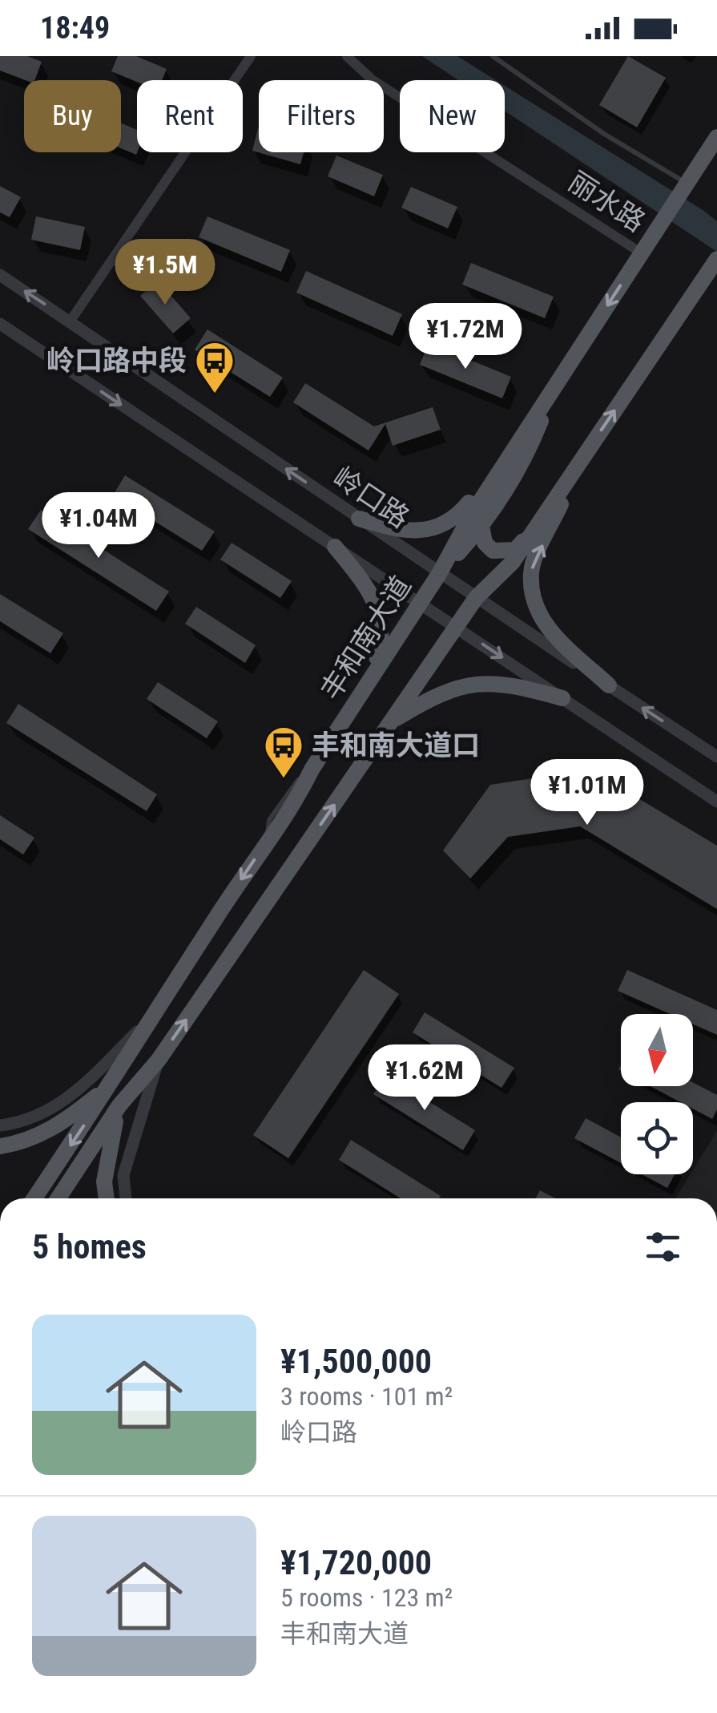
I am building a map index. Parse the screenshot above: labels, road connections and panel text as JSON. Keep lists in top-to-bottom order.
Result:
{
  "streets": {
    "main road": ["丰和南大道"],
    "street": ["丽水路", "岭口路"]
  },
  "crossings": [
    ["丽水路", "丰和南大道"],
    ["岭口路", "丰和南大道"]
  ],
  "places": {
    "bus stop": ["岭口路中段", "丰和南大道口"]
  },
  "north": "bottom",
  "page": {
    "status": "18:49",
    "chip": [
      "Buy",
      "Rent",
      "Filters",
      "New"
    ],
    "price": [
      "¥1.5M",
      "¥1.72M",
      "¥1.04M",
      "¥1.01M",
      "¥1.62M"
    ],
    "heading": "5 homes",
    "list": [
      {
        "name": "¥1,500,000",
        "note": "3 rooms · 101 m² · 岭口路"
      },
      {
        "name": "¥1,720,000",
        "note": "5 rooms · 123 m² · 丰和南大道"
      }
    ]
  }
}
